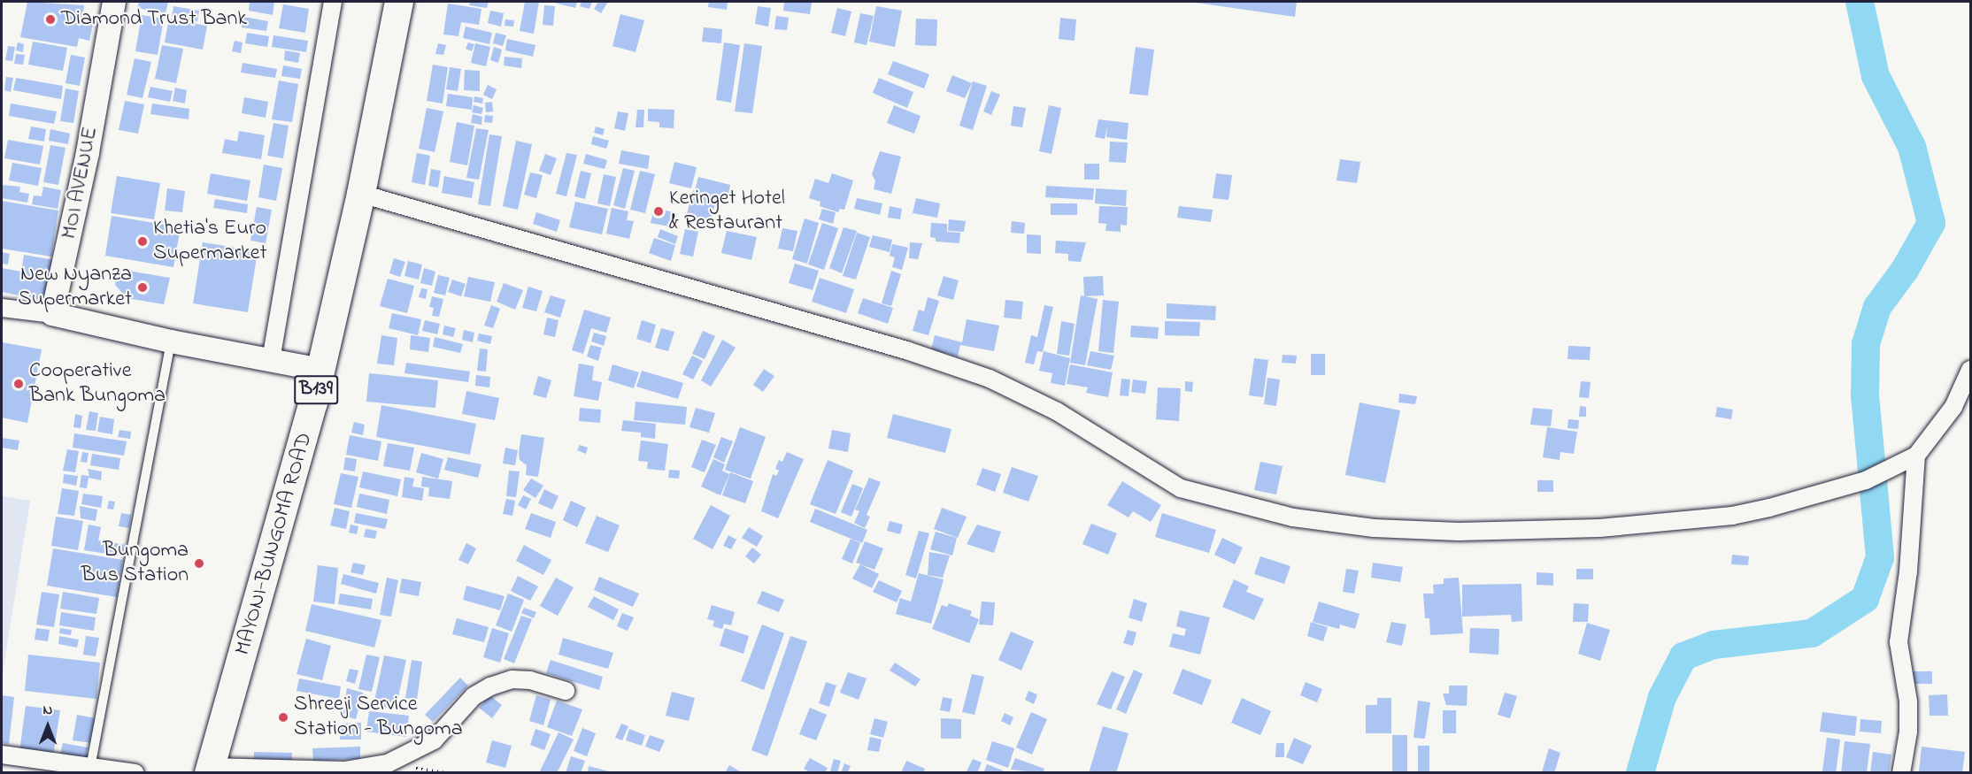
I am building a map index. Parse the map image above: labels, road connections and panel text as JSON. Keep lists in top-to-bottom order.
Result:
{
  "streets": {
    "main road": ["B139", "MAYONI-BUNGOMA ROAD"],
    "street": ["MOI AVENUE"]
  },
  "places": [
    "Diamond Trust Bank",
    "Keringet Hotel & Restaurant",
    "Khetia's Euro Supermarket",
    "New Nyanza Supermarket",
    "Cooperative Bank Bungoma",
    "Bungoma Bus Station",
    "Shreeji Service Station - Bungoma"
  ],
  "north": "top"
}
